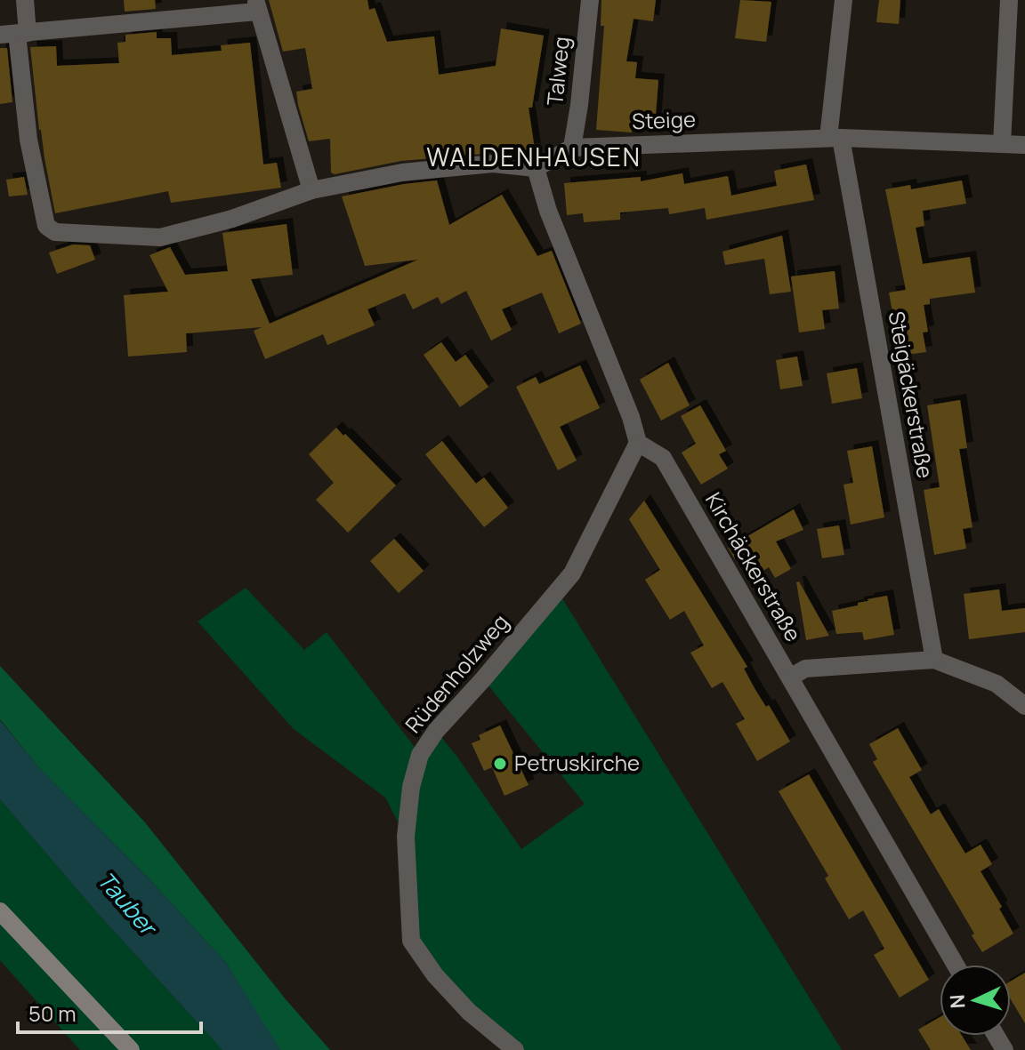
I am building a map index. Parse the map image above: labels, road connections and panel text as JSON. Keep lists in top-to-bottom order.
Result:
{
  "streets": {
    "street": [
      "Talweg",
      "Steige",
      "Steigäckerstraße",
      "Kirchäckerstraße",
      "Rüdenholzweg"
    ]
  },
  "crossings": [
    ["Talweg", "Steige"],
    ["Steige", "Steigäckerstraße"],
    ["Kirchäckerstraße", "Rüdenholzweg"]
  ],
  "districts": ["WALDENHAUSEN"],
  "water": ["Tauber"],
  "places": ["Petruskirche"],
  "scale_bar": "50 m",
  "north": "left"
}
